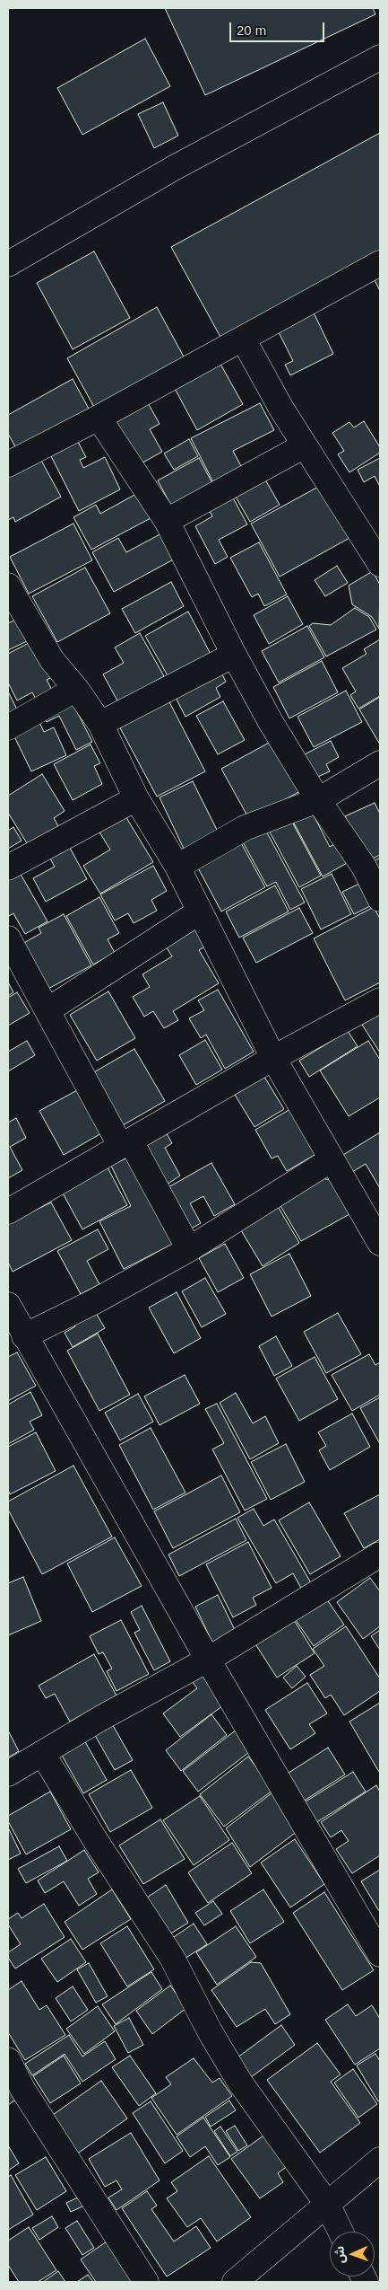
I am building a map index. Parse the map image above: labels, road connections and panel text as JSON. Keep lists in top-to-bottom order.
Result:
{
  "scale_bar": "20 m",
  "north": "left"
}
